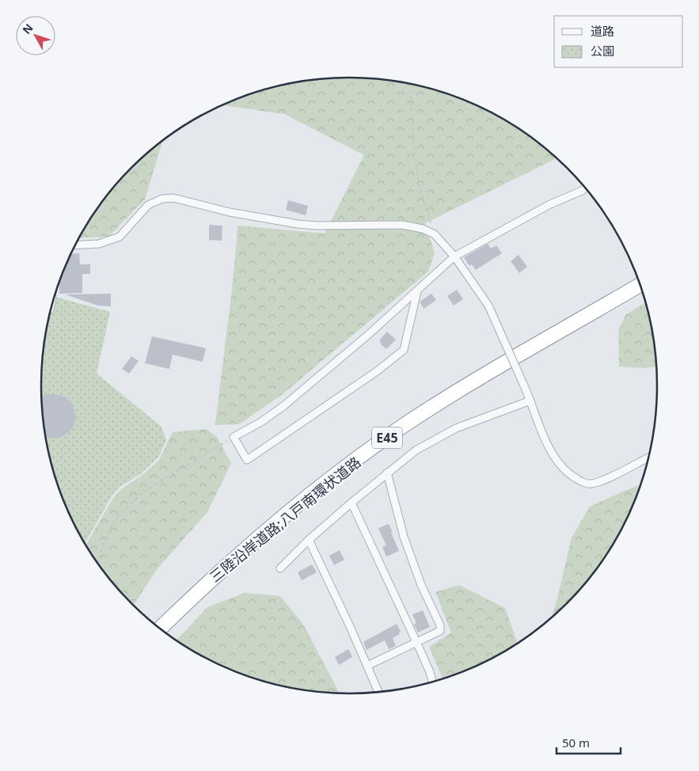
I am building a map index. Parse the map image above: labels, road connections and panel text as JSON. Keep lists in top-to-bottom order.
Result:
{
  "streets": {
    "highway": ["E45", "三陸沿岸道路;八戸南環状道路"]
  },
  "legend": ["道路", "公園"],
  "scale_bar": "50 m",
  "north": "top left"
}
